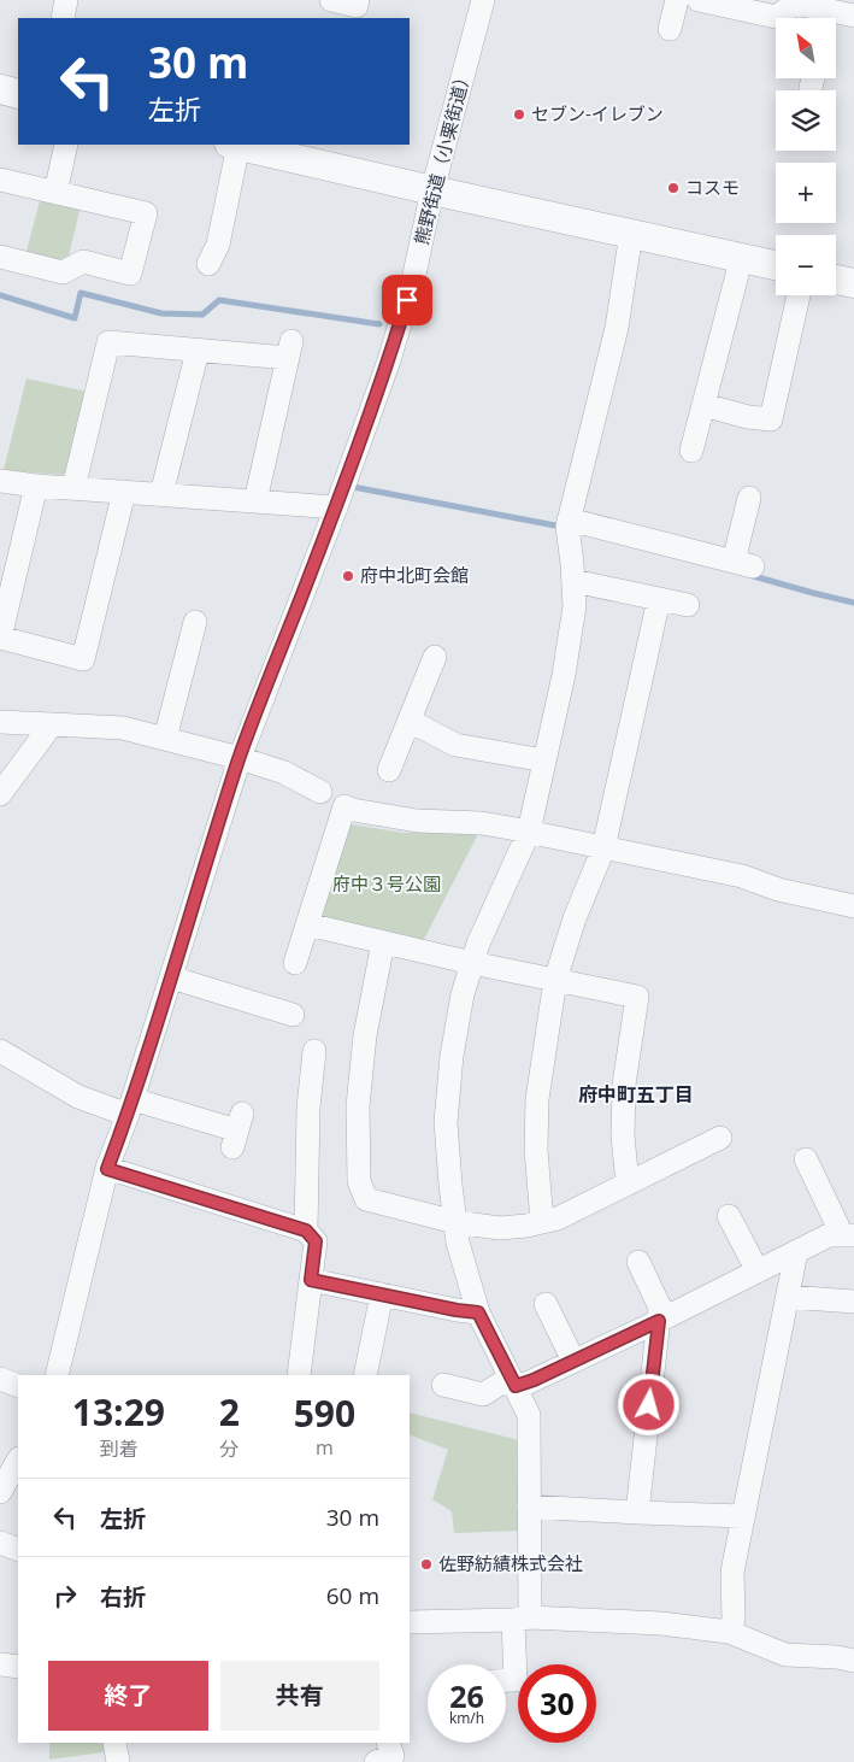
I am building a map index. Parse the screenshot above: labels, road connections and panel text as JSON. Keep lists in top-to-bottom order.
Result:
{
  "streets": {
    "street": ["熊野街道（小栗街道）"]
  },
  "districts": ["府中町五丁目"],
  "parks": ["府中３号公園"],
  "places": [
    "セブン-イレブン",
    "コスモ",
    "府中北町会館",
    "佐野紡績株式会社"
  ],
  "north": "top left",
  "page": {
    "map_buttons": ["+", "−"],
    "turn": ["30 m", "左折"],
    "eta": [
      "13:29",
      "到着",
      "2",
      "分",
      "590",
      "m"
    ],
    "list": [
      {
        "name": "左折",
        "value": "30 m"
      },
      {
        "name": "右折",
        "value": "60 m"
      }
    ],
    "buttons": ["終了", "共有"],
    "speed": "26 km/h",
    "limit": "30"
  }
}
